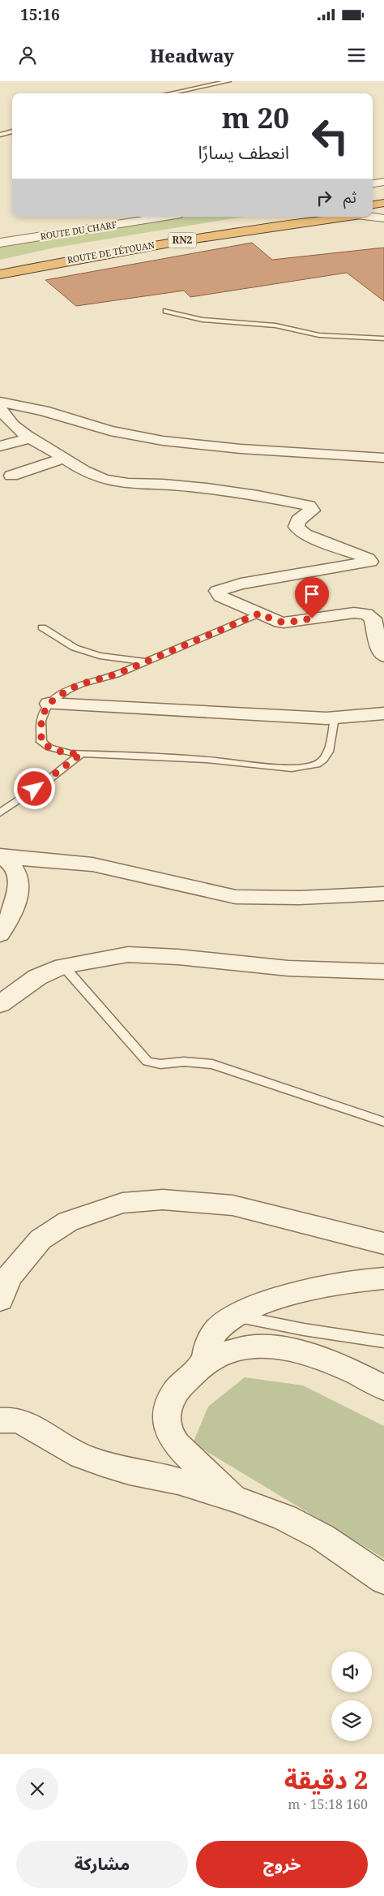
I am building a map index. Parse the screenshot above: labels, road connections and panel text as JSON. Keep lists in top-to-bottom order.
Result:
{
  "streets": {
    "highway": ["RN2", "ROUTE DE TÉTOUAN"],
    "street": ["ROUTE DU CHARF"]
  },
  "page": {
    "status": "15:16",
    "header": "Headway",
    "turn": ["20 m", "انعطف يسارًا"],
    "then": "ثم",
    "heading": ["2 دقيقة", "160 m · 15:18"],
    "buttons": ["خروج", "مشاركة"]
  }
}
